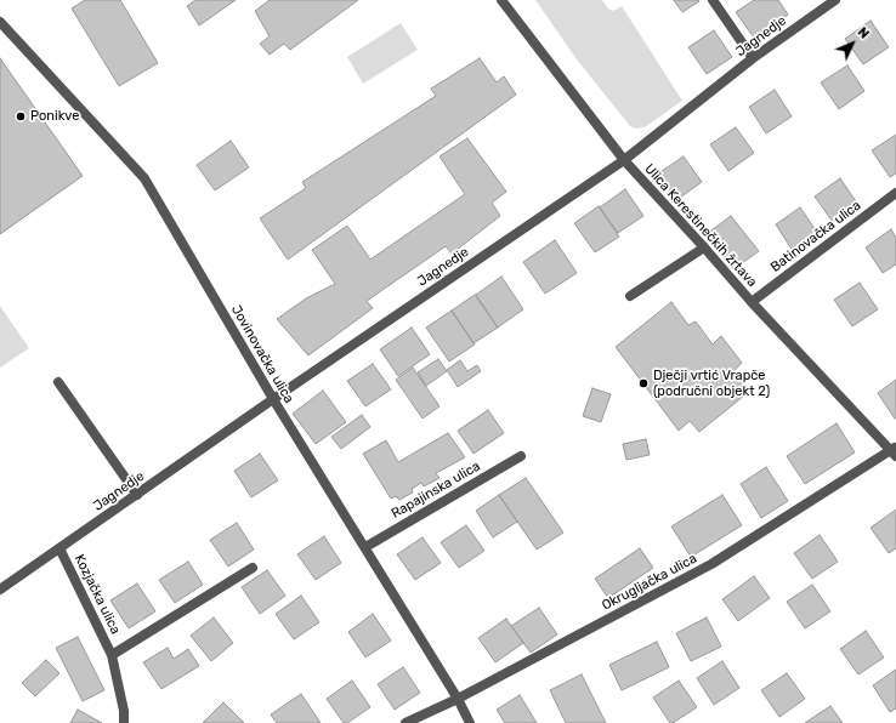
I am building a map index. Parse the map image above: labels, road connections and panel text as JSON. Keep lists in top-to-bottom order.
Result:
{
  "streets": {
    "street": [
      "Jagnedje",
      "Ulica Kerestinečkih žrtava",
      "Batinovačka ulica",
      "Jovinovačka ulica",
      "Rapajinska ulica",
      "Okrugljačka ulica",
      "Kozjačka ulica"
    ]
  },
  "crossings": [
    ["Jagnedje", "Ulica Kerestinečkih žrtava"],
    ["Jagnedje", "Jovinovačka ulica"],
    ["Jagnedje", "Kozjačka ulica"],
    ["Ulica Kerestinečkih žrtava", "Batinovačka ulica"],
    ["Ulica Kerestinečkih žrtava", "Okrugljačka ulica"],
    ["Jovinovačka ulica", "Rapajinska ulica"],
    ["Jovinovačka ulica", "Okrugljačka ulica"]
  ],
  "places": ["Ponikve", "Dječji vrtić Vrapče (područni objekt 2)"],
  "north": "top right"
}
